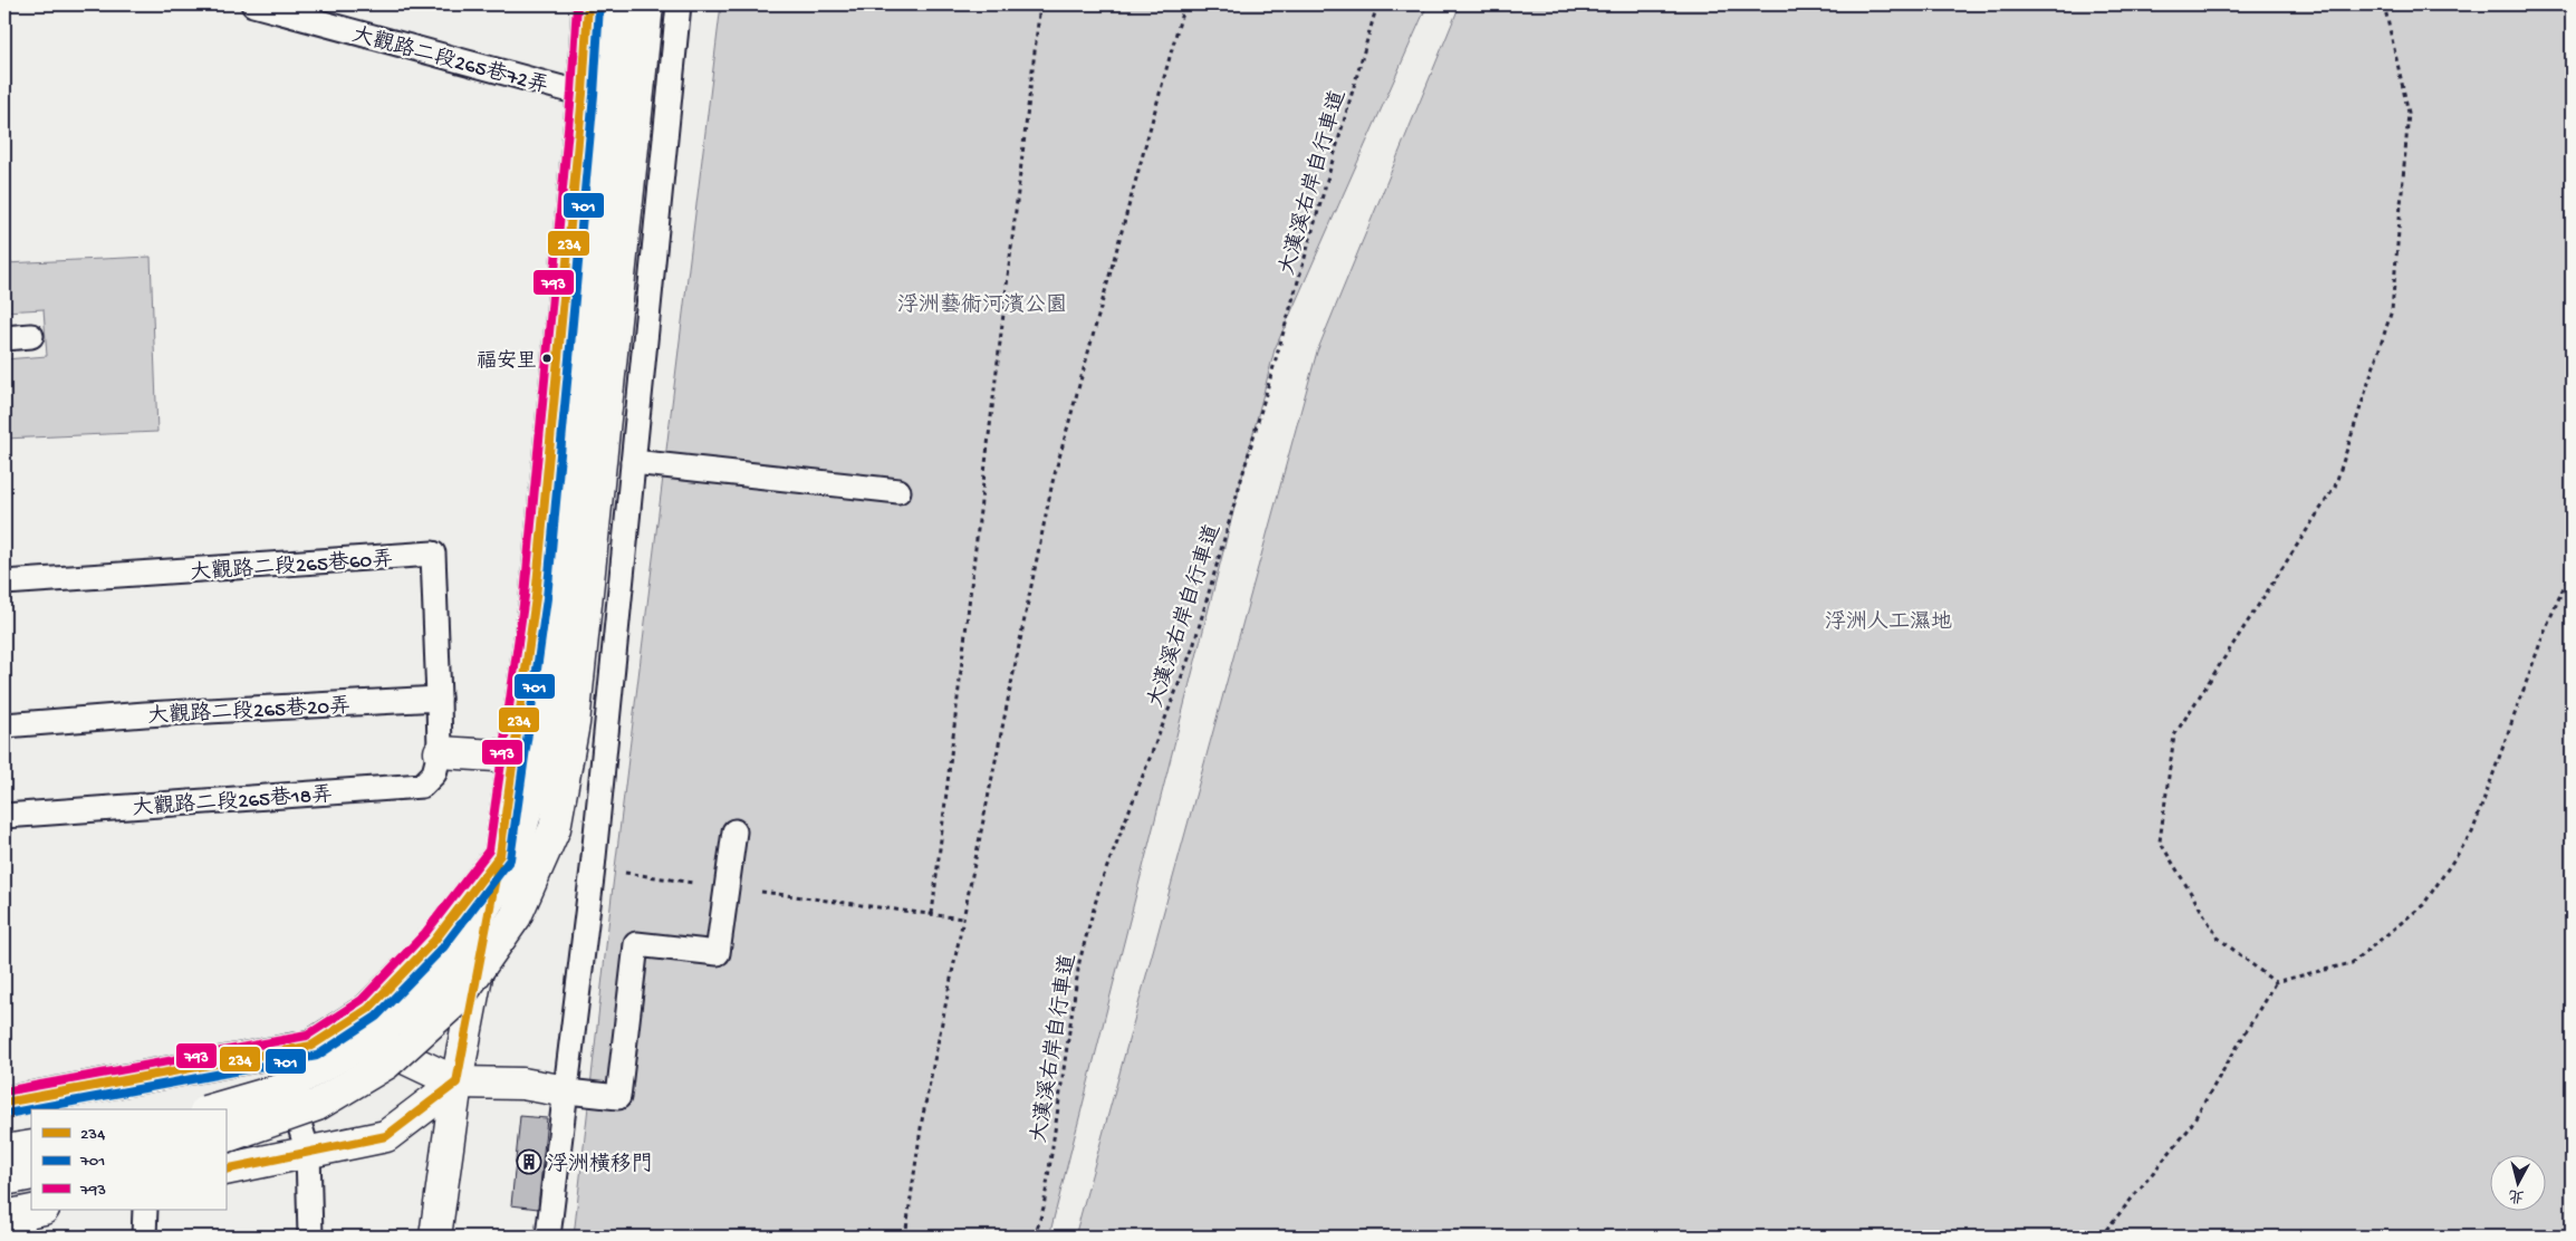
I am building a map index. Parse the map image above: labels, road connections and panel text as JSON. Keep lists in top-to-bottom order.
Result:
{
  "streets": {
    "lane": [
      "大觀路二段265巷72弄",
      "大觀路二段265巷60弄",
      "大觀路二段265巷20弄",
      "大觀路二段265巷18弄"
    ],
    "path": ["大漢溪右岸自行車道"]
  },
  "crossings": [
    ["大觀路二段265巷60弄", "大觀路二段265巷20弄"]
  ],
  "parks": ["浮洲藝術河濱公園", "浮洲人工濕地"],
  "places": {
    "other": ["福安里"],
    "building": ["浮洲橫移門"]
  },
  "lines": ["transit line 234", "transit line 793", "transit line 701"],
  "legend": ["234", "701", "793"],
  "north": "bottom"
}
